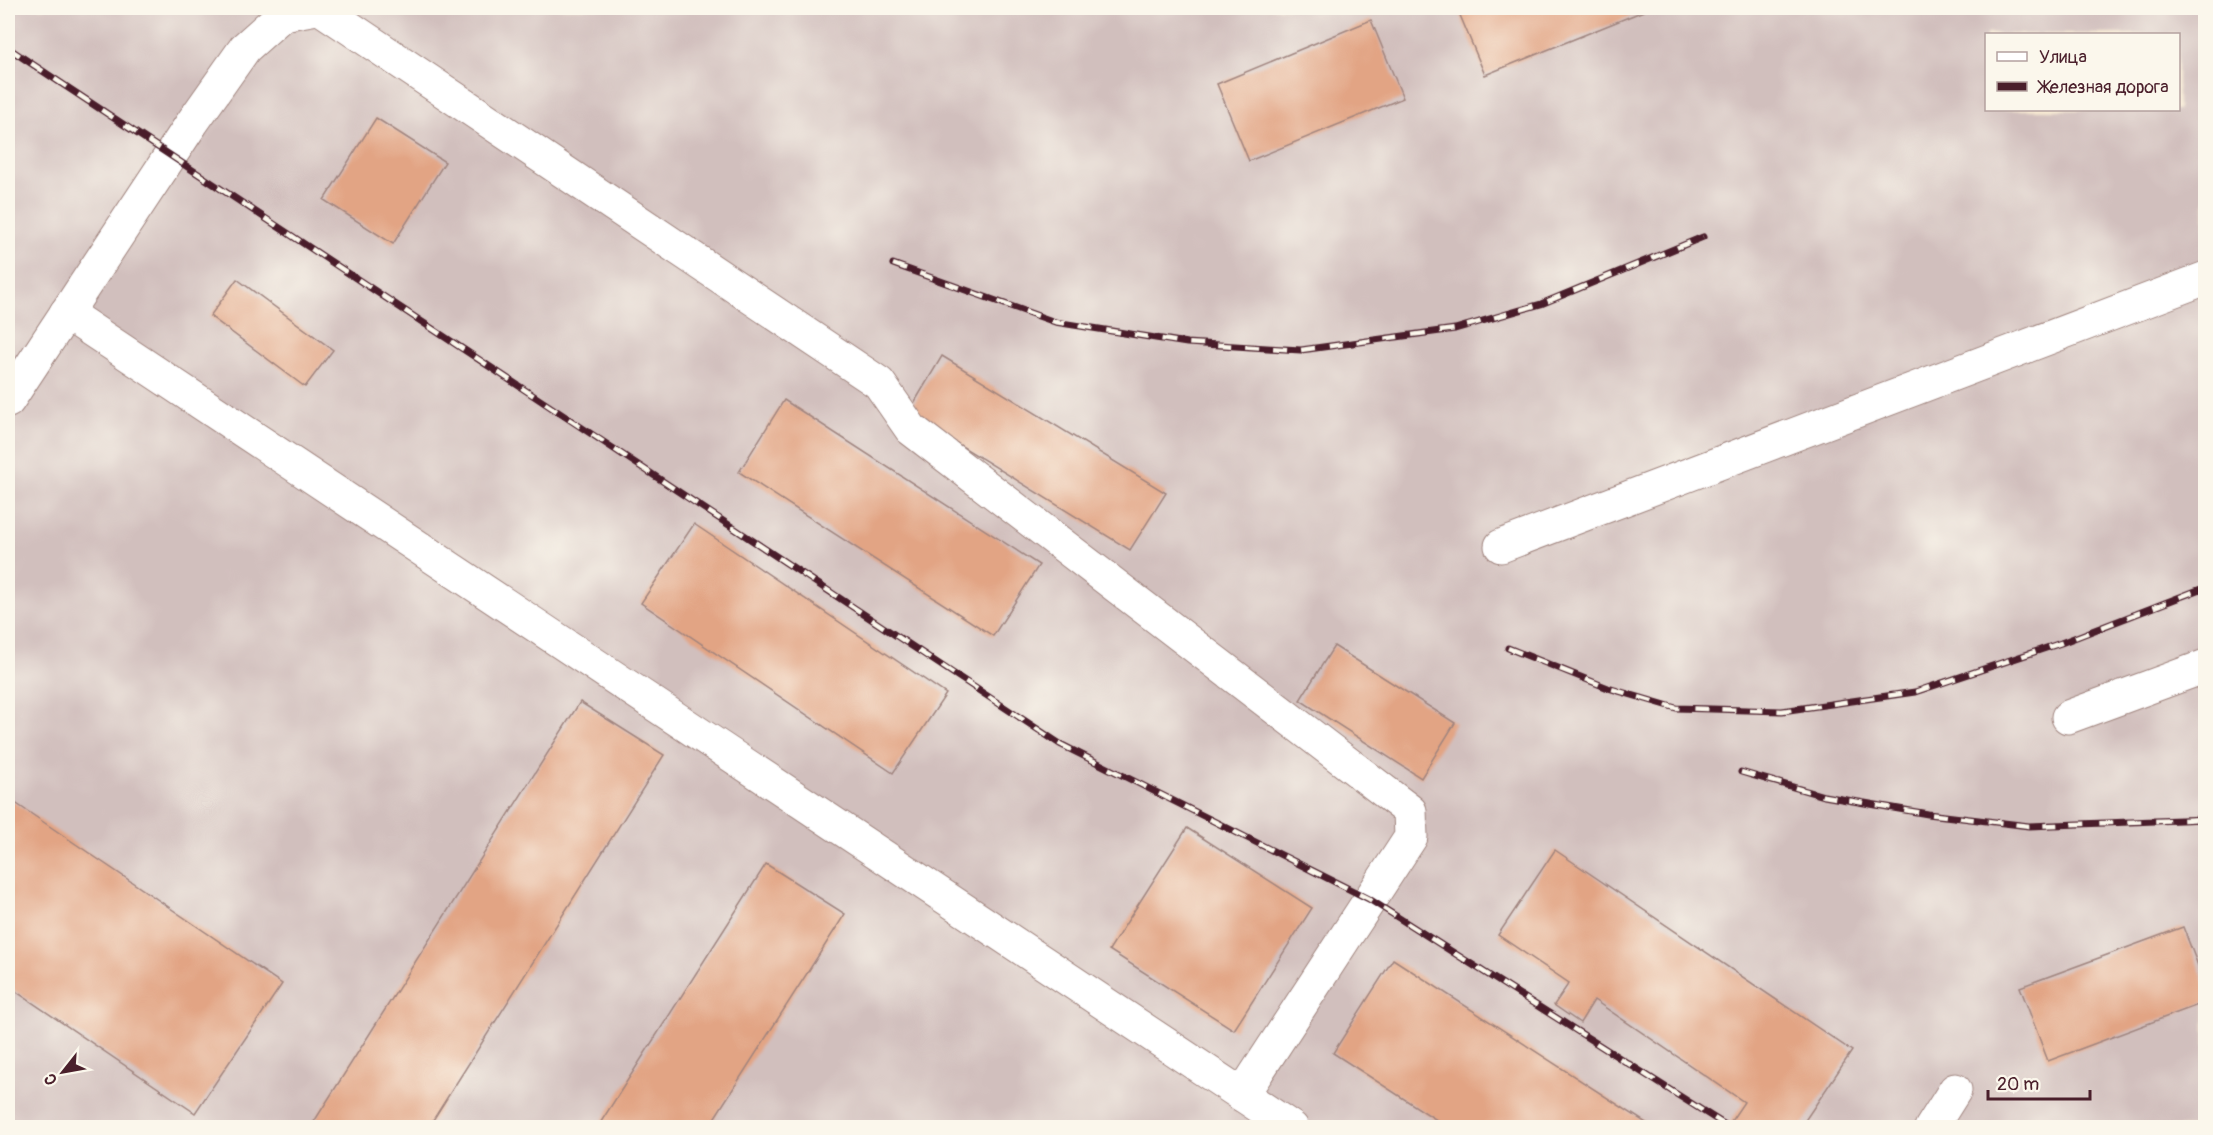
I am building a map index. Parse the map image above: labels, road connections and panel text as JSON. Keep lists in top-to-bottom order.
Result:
{
  "legend": ["Улица", "Железная дорога"],
  "scale_bar": "20 m",
  "north": "bottom left"
}
